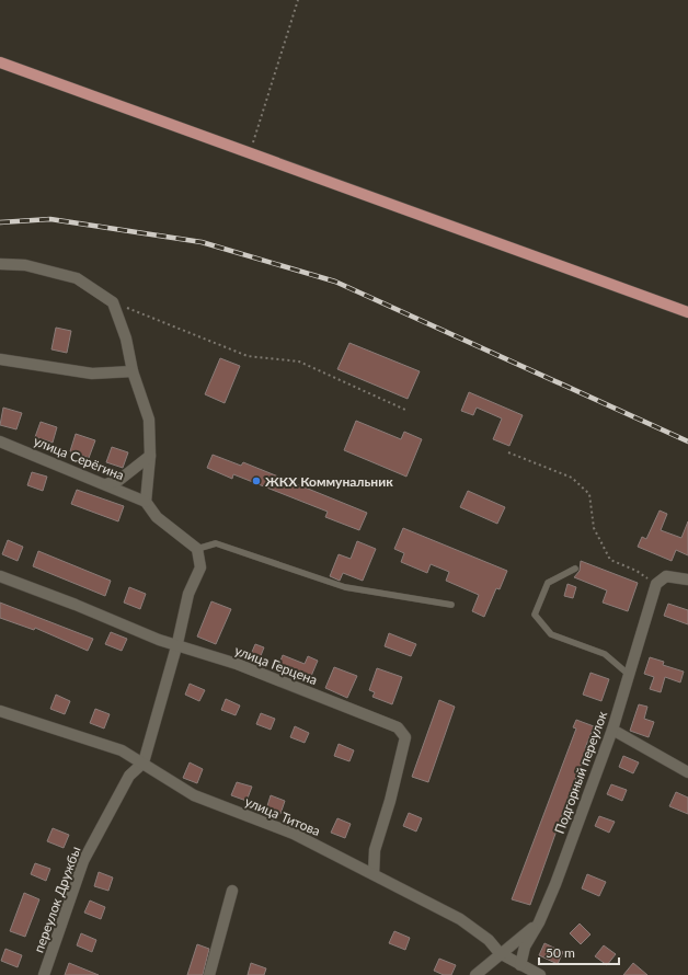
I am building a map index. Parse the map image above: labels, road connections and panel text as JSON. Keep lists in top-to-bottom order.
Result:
{
  "streets": {
    "street": [
      "улица Серёгина",
      "улица Герцена",
      "Подгорный переулок",
      "улица Титова",
      "переулок Дружбы"
    ]
  },
  "crossings": [
    ["улица Герцена", "улица Титова"],
    ["улица Герцена", "переулок Дружбы"],
    ["Подгорный переулок", "улица Титова"],
    ["улица Титова", "переулок Дружбы"]
  ],
  "places": ["ЖКХ Коммунальник"],
  "scale_bar": "50 m"
}
